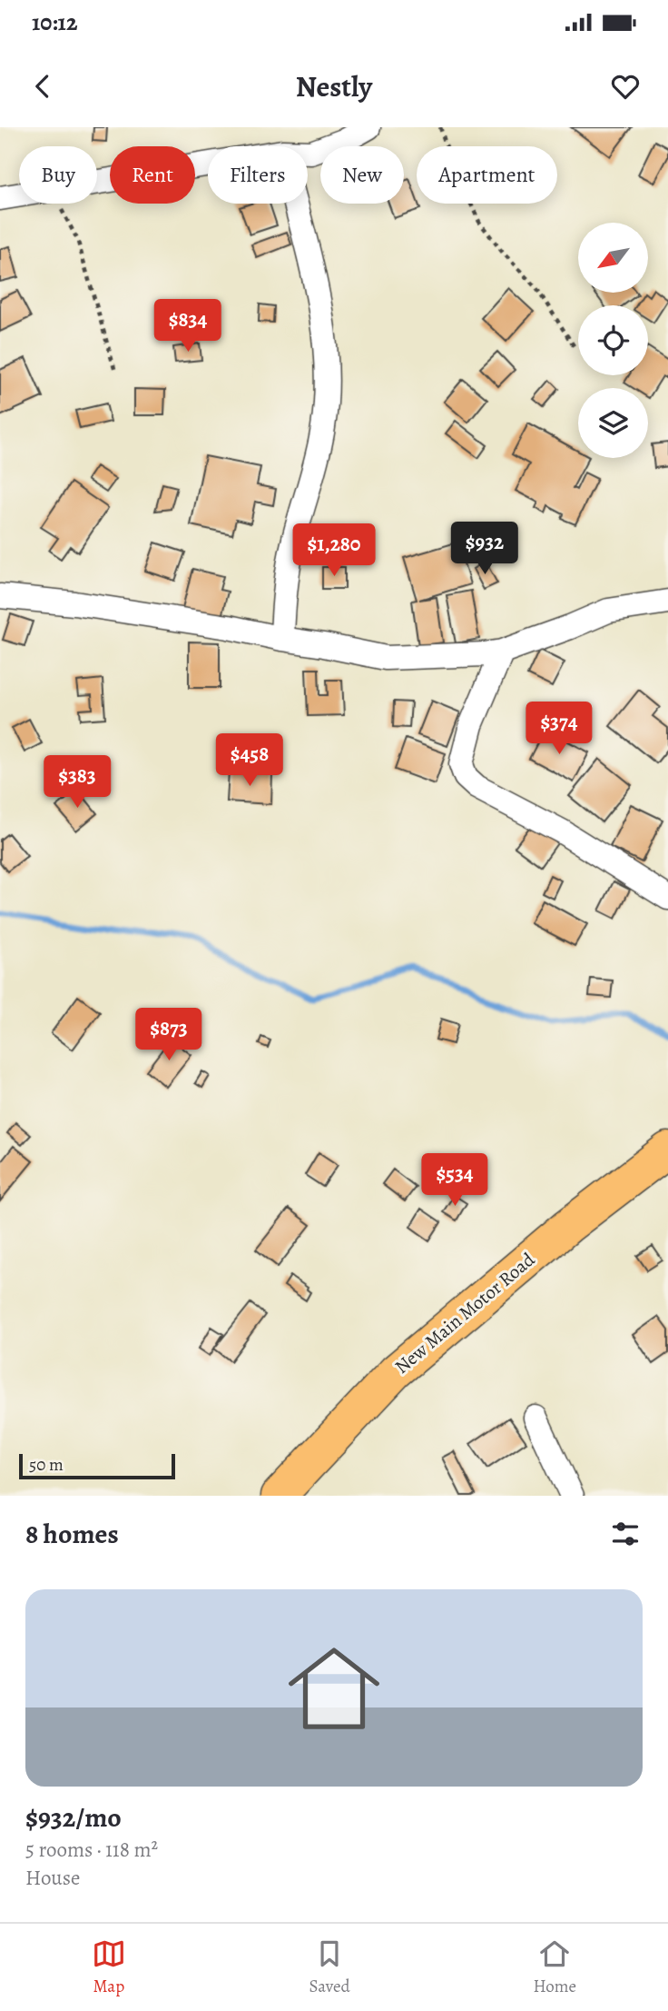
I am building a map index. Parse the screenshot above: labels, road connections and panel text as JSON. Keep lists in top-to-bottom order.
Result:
{
  "streets": {
    "highway": ["New Main Motor Road"]
  },
  "scale_bar": "50 m",
  "north": "bottom left",
  "page": {
    "status": "10:12",
    "header": "Nestly",
    "chip": [
      "Buy",
      "Rent",
      "Filters",
      "New",
      "Apartment"
    ],
    "price": [
      "$834",
      "$932",
      "$1,280",
      "$374",
      "$458",
      "$383",
      "$873",
      "$534"
    ],
    "scale": "50 m",
    "heading": "8 homes",
    "list": [
      {
        "name": "$932/mo",
        "note": "5 rooms · 118 m² · House"
      }
    ],
    "tabs": ["Map", "Saved", "Home"]
  }
}
